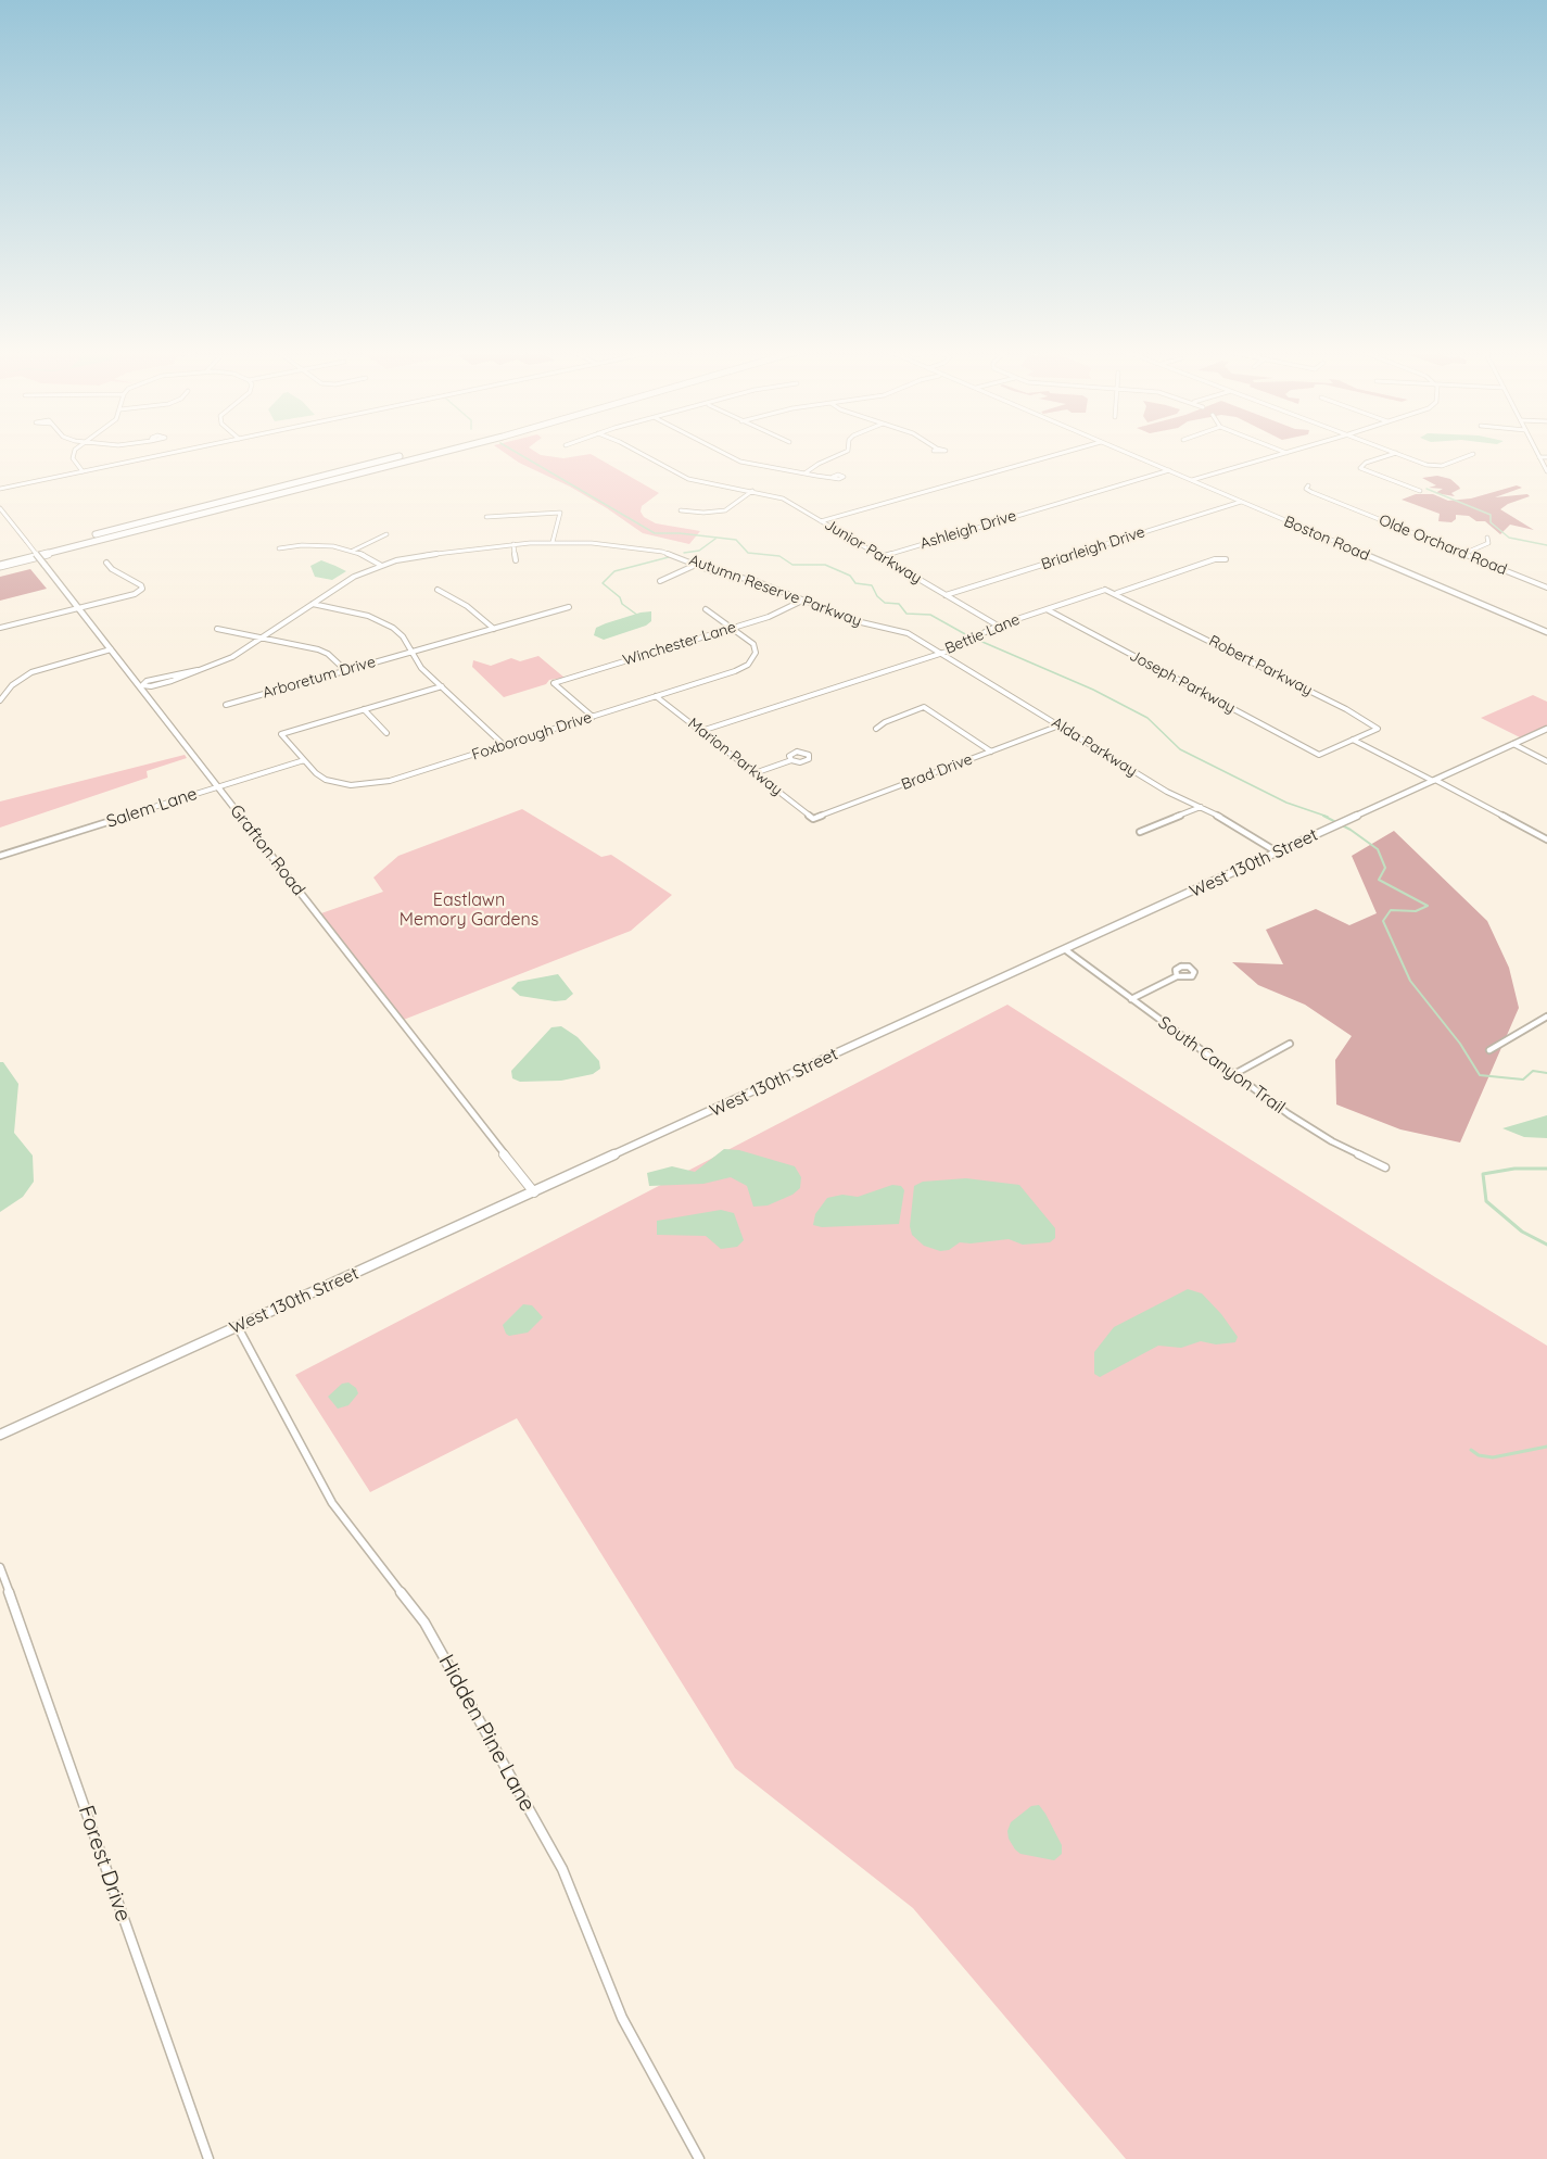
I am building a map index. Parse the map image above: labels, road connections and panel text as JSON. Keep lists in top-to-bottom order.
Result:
{
  "streets": {
    "main road": ["West 130th Street"],
    "street": [
      "Ashleigh Drive",
      "Boston Road",
      "Olde Orchard Road",
      "Briarleigh Drive",
      "Junior Parkway",
      "Autumn Reserve Parkway",
      "Bettie Lane",
      "Winchester Lane",
      "Robert Parkway",
      "Arboretum Drive",
      "Joseph Parkway",
      "Foxborough Drive",
      "Alda Parkway",
      "Marion Parkway",
      "Brad Drive",
      "Salem Lane",
      "Grafton Road",
      "South Canyon Trail",
      "Hidden Pine Lane",
      "Forest Drive"
    ]
  },
  "crossings": [
    ["Ashleigh Drive", "Boston Road"],
    ["Ashleigh Drive", "Junior Parkway"],
    ["Boston Road", "Briarleigh Drive"],
    ["Briarleigh Drive", "Junior Parkway"],
    ["Junior Parkway", "Bettie Lane"],
    ["Autumn Reserve Parkway", "Winchester Lane"],
    ["Autumn Reserve Parkway", "Alda Parkway"],
    ["Autumn Reserve Parkway", "Grafton Road"],
    ["Bettie Lane", "Robert Parkway"],
    ["Bettie Lane", "Joseph Parkway"],
    ["Bettie Lane", "Alda Parkway"],
    ["Bettie Lane", "Marion Parkway"],
    ["Winchester Lane", "Foxborough Drive"],
    ["Foxborough Drive", "Marion Parkway"],
    ["Foxborough Drive", "Salem Lane"],
    ["Alda Parkway", "Brad Drive"],
    ["Alda Parkway", "West 130th Street"],
    ["Marion Parkway", "Brad Drive"],
    ["Salem Lane", "Grafton Road"],
    ["Grafton Road", "West 130th Street"],
    ["West 130th Street", "South Canyon Trail"],
    ["West 130th Street", "Hidden Pine Lane"]
  ],
  "parks": ["Eastlawn Memory Gardens"]
}
